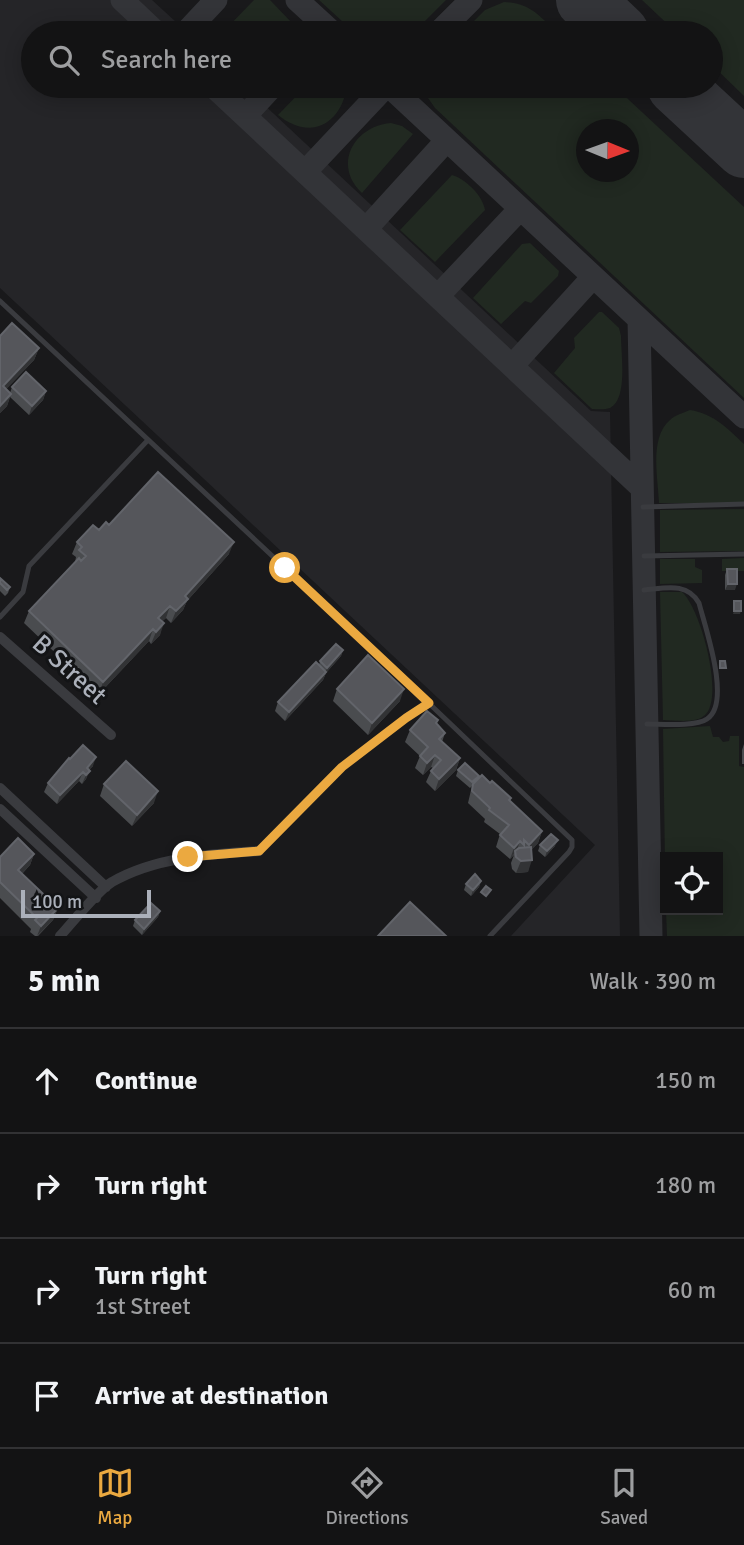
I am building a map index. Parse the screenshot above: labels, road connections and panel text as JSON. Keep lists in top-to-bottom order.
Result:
{
  "streets": {
    "street": ["B Street"]
  },
  "scale_bar": "100 m",
  "north": "right",
  "page": {
    "search": "Search here",
    "scale": "100 m",
    "heading": ["5 min", "Walk · 390 m"],
    "list": [
      ["Continue", "150 m"],
      ["Turn right", "180 m"],
      ["Turn right", "1st Street", "60 m"],
      "Arrive at destination"
    ],
    "nav": ["Map", "Directions", "Saved"]
  }
}
